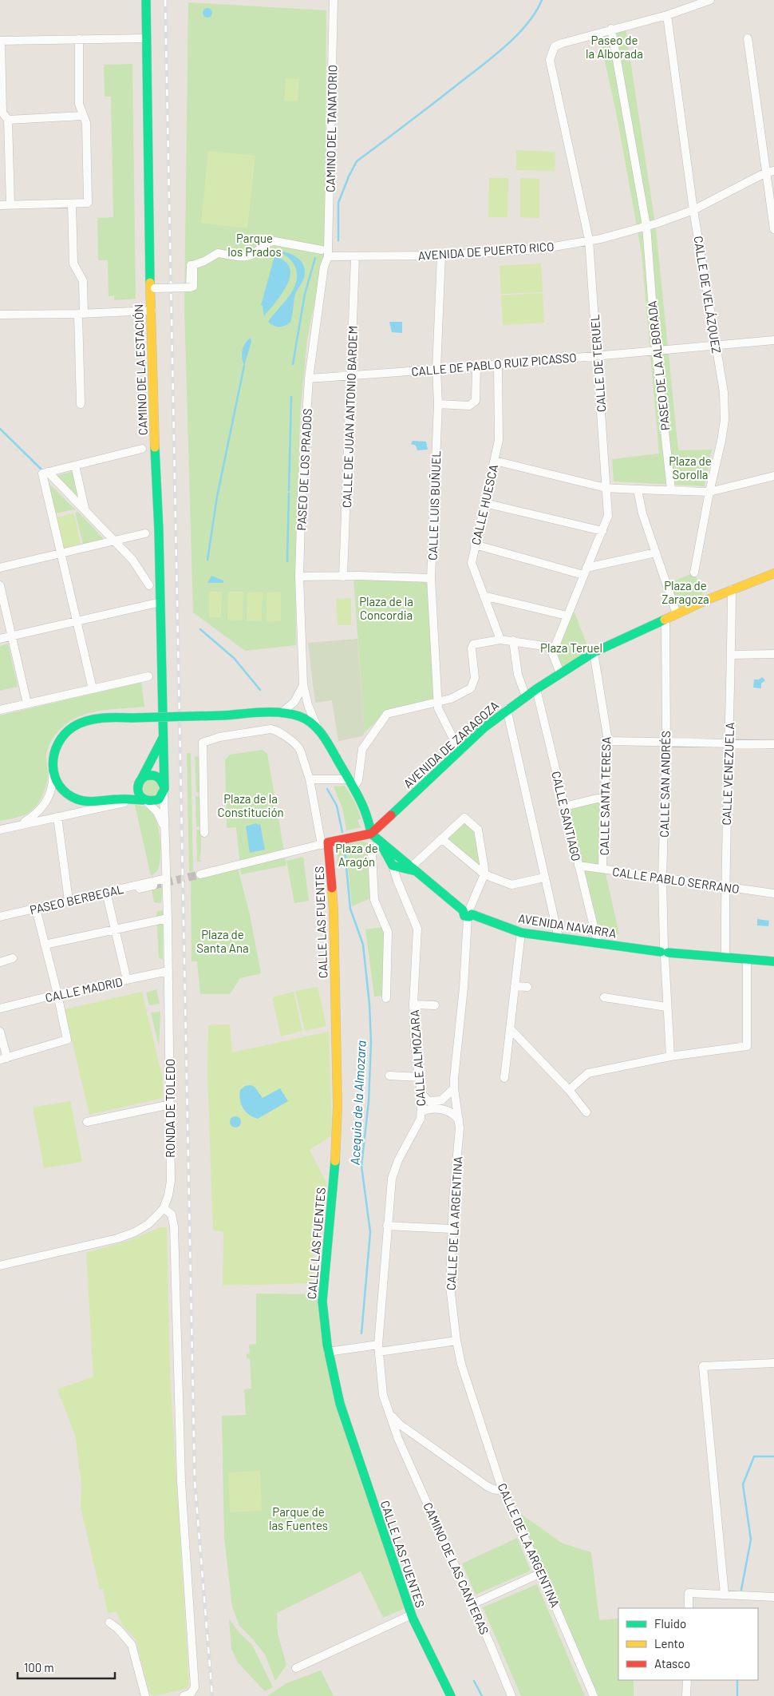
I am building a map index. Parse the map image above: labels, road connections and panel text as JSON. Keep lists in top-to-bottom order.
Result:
{
  "streets": {
    "street": [
      "CAMINO DEL TANATORIO",
      "AVENIDA DE PUERTO RICO",
      "CALLE DE VELÁZQUEZ",
      "CALLE DE TERUEL",
      "CALLE DE PABLO RUIZ PICASSO",
      "PASEO DE LA ALBORADA",
      "CAMINO DE LA ESTACIÓN",
      "CALLE DE JUAN ANTONIO BARDEM",
      "PASEO DE LOS PRADOS",
      "CALLE HUESCA",
      "CALLE LUIS BUÑUEL",
      "AVENIDA DE ZARAGOZA",
      "CALLE VENEZUELA",
      "CALLE SAN ANDRÉS",
      "CALLE SANTA TERESA",
      "CALLE SANTIAGO",
      "CALLE PABLO SERRANO",
      "PASEO BERBEGAL",
      "CALLE LAS FUENTES",
      "AVENIDA NAVARRA",
      "CALLE MADRID",
      "CALLE ALMOZARA",
      "RONDA DE TOLEDO",
      "CALLE DE LA ARGENTINA",
      "CAMINO DE LAS CANTERAS"
    ]
  },
  "crossings": [
    ["CAMINO DEL TANATORIO", "AVENIDA DE PUERTO RICO"],
    ["CAMINO DEL TANATORIO", "PASEO DE LOS PRADOS"],
    ["AVENIDA DE PUERTO RICO", "CALLE DE VELÁZQUEZ"],
    ["AVENIDA DE PUERTO RICO", "CALLE DE TERUEL"],
    ["AVENIDA DE PUERTO RICO", "PASEO DE LA ALBORADA"],
    ["AVENIDA DE PUERTO RICO", "CALLE DE JUAN ANTONIO BARDEM"],
    ["AVENIDA DE PUERTO RICO", "PASEO DE LOS PRADOS"],
    ["AVENIDA DE PUERTO RICO", "CALLE LUIS BUÑUEL"],
    ["CALLE DE VELÁZQUEZ", "CALLE DE PABLO RUIZ PICASSO"],
    ["CALLE DE TERUEL", "CALLE DE PABLO RUIZ PICASSO"],
    ["CALLE DE TERUEL", "PASEO DE LA ALBORADA"],
    ["CALLE DE TERUEL", "AVENIDA DE ZARAGOZA"],
    ["CALLE DE PABLO RUIZ PICASSO", "PASEO DE LA ALBORADA"],
    ["CALLE DE PABLO RUIZ PICASSO", "CALLE DE JUAN ANTONIO BARDEM"],
    ["CALLE DE PABLO RUIZ PICASSO", "PASEO DE LOS PRADOS"],
    ["CALLE DE PABLO RUIZ PICASSO", "CALLE HUESCA"],
    ["CALLE DE PABLO RUIZ PICASSO", "CALLE LUIS BUÑUEL"],
    ["CAMINO DE LA ESTACIÓN", "RONDA DE TOLEDO"],
    ["CALLE LUIS BUÑUEL", "AVENIDA DE ZARAGOZA"],
    ["AVENIDA DE ZARAGOZA", "CALLE VENEZUELA"],
    ["AVENIDA DE ZARAGOZA", "CALLE SAN ANDRÉS"],
    ["AVENIDA DE ZARAGOZA", "CALLE SANTA TERESA"],
    ["AVENIDA DE ZARAGOZA", "CALLE SANTIAGO"],
    ["AVENIDA DE ZARAGOZA", "AVENIDA NAVARRA"],
    ["CALLE VENEZUELA", "CALLE PABLO SERRANO"],
    ["CALLE VENEZUELA", "AVENIDA NAVARRA"],
    ["CALLE SAN ANDRÉS", "CALLE PABLO SERRANO"],
    ["CALLE SAN ANDRÉS", "AVENIDA NAVARRA"],
    ["CALLE SANTA TERESA", "CALLE PABLO SERRANO"],
    ["CALLE SANTIAGO", "CALLE PABLO SERRANO"],
    ["CALLE SANTIAGO", "AVENIDA NAVARRA"],
    ["AVENIDA NAVARRA", "CALLE ALMOZARA"],
    ["AVENIDA NAVARRA", "CALLE DE LA ARGENTINA"],
    ["CALLE MADRID", "RONDA DE TOLEDO"],
    ["CALLE ALMOZARA", "CAMINO DE LAS CANTERAS"]
  ],
  "water": ["Acequia de la Almozara"],
  "parks": [
    "Paseo de la Alborada",
    "Parque los Prados",
    "Plaza de Sorolla",
    "Plaza de Zaragoza",
    "Plaza de la Concordia",
    "Plaza Teruel",
    "Plaza de la Constitución",
    "Plaza de Aragón",
    "Plaza de Santa Ana",
    "Parque de las Fuentes"
  ],
  "legend": ["Fluido", "Lento", "Atasco"],
  "scale_bar": "100 m"
}
